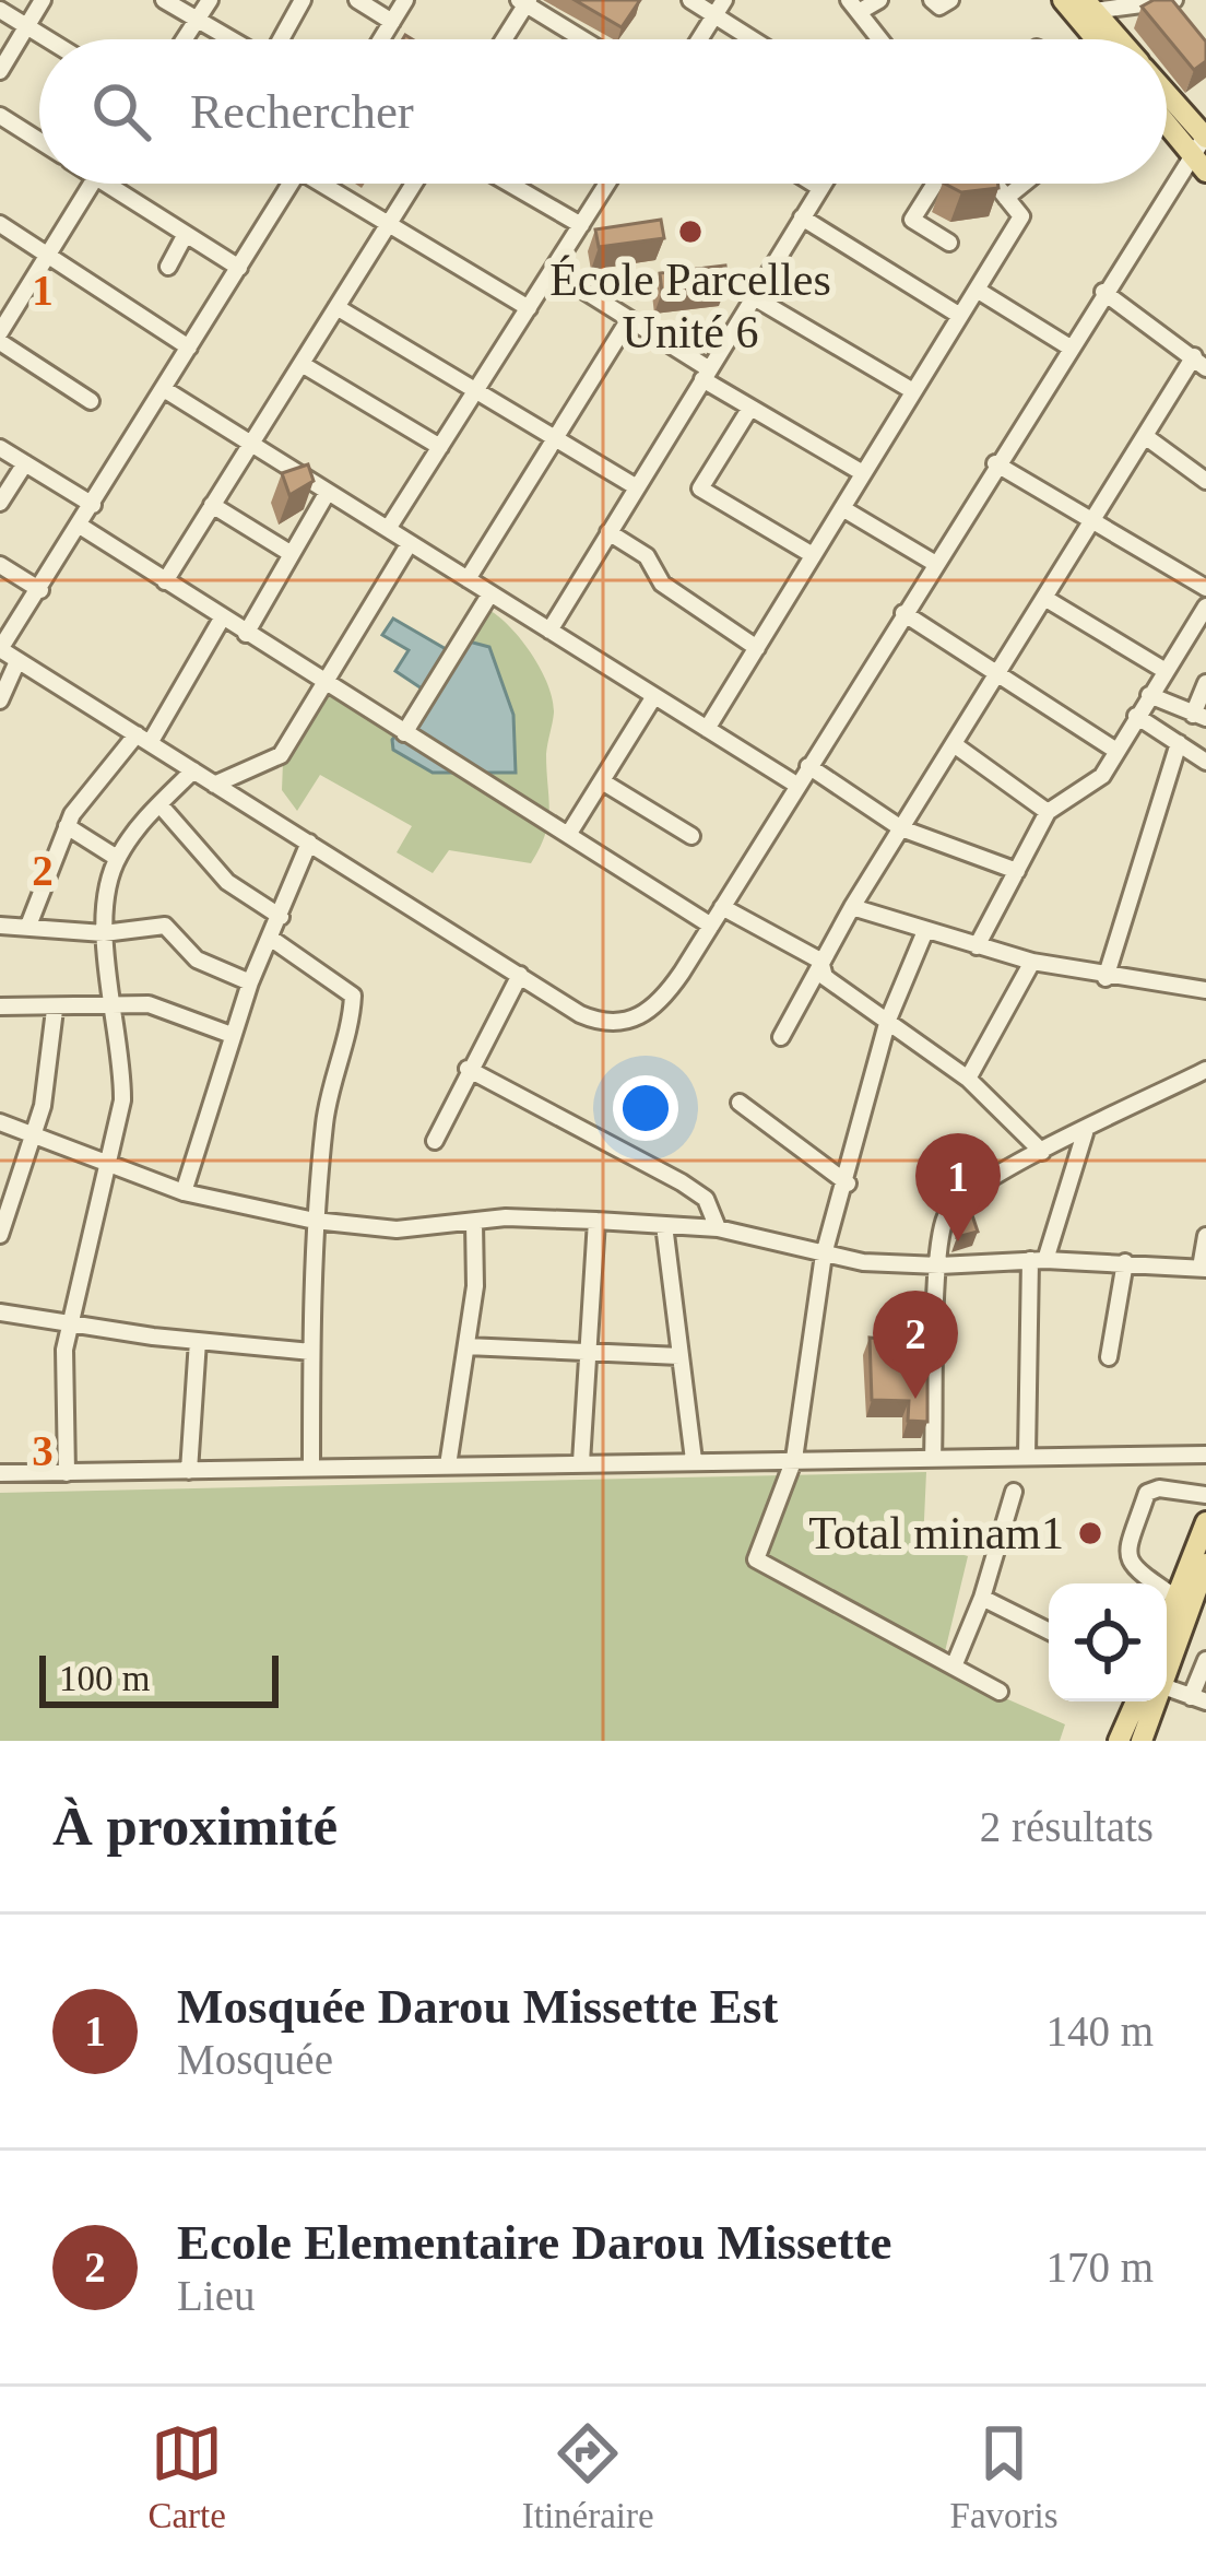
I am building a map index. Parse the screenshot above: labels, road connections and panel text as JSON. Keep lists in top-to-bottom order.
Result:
{
  "places": ["École Parcelles Unité 6", "Total minam1"],
  "scale_bar": "100 m",
  "page": {
    "search": "Rechercher",
    "pins": ["1", "2"],
    "scale": "100 m",
    "heading": ["À proximité", "2 résultats"],
    "list": [
      {
        "mark": "1",
        "name": "Mosquée Darou Missette Est",
        "note": "Mosquée",
        "value": "140 m"
      },
      {
        "mark": "2",
        "name": "Ecole Elementaire Darou Missette",
        "note": "Lieu",
        "value": "170 m"
      }
    ],
    "nav": ["Carte", "Itinéraire", "Favoris"]
  },
  "grid": {
    "rows": ["1", "2", "3"]
  }
}
